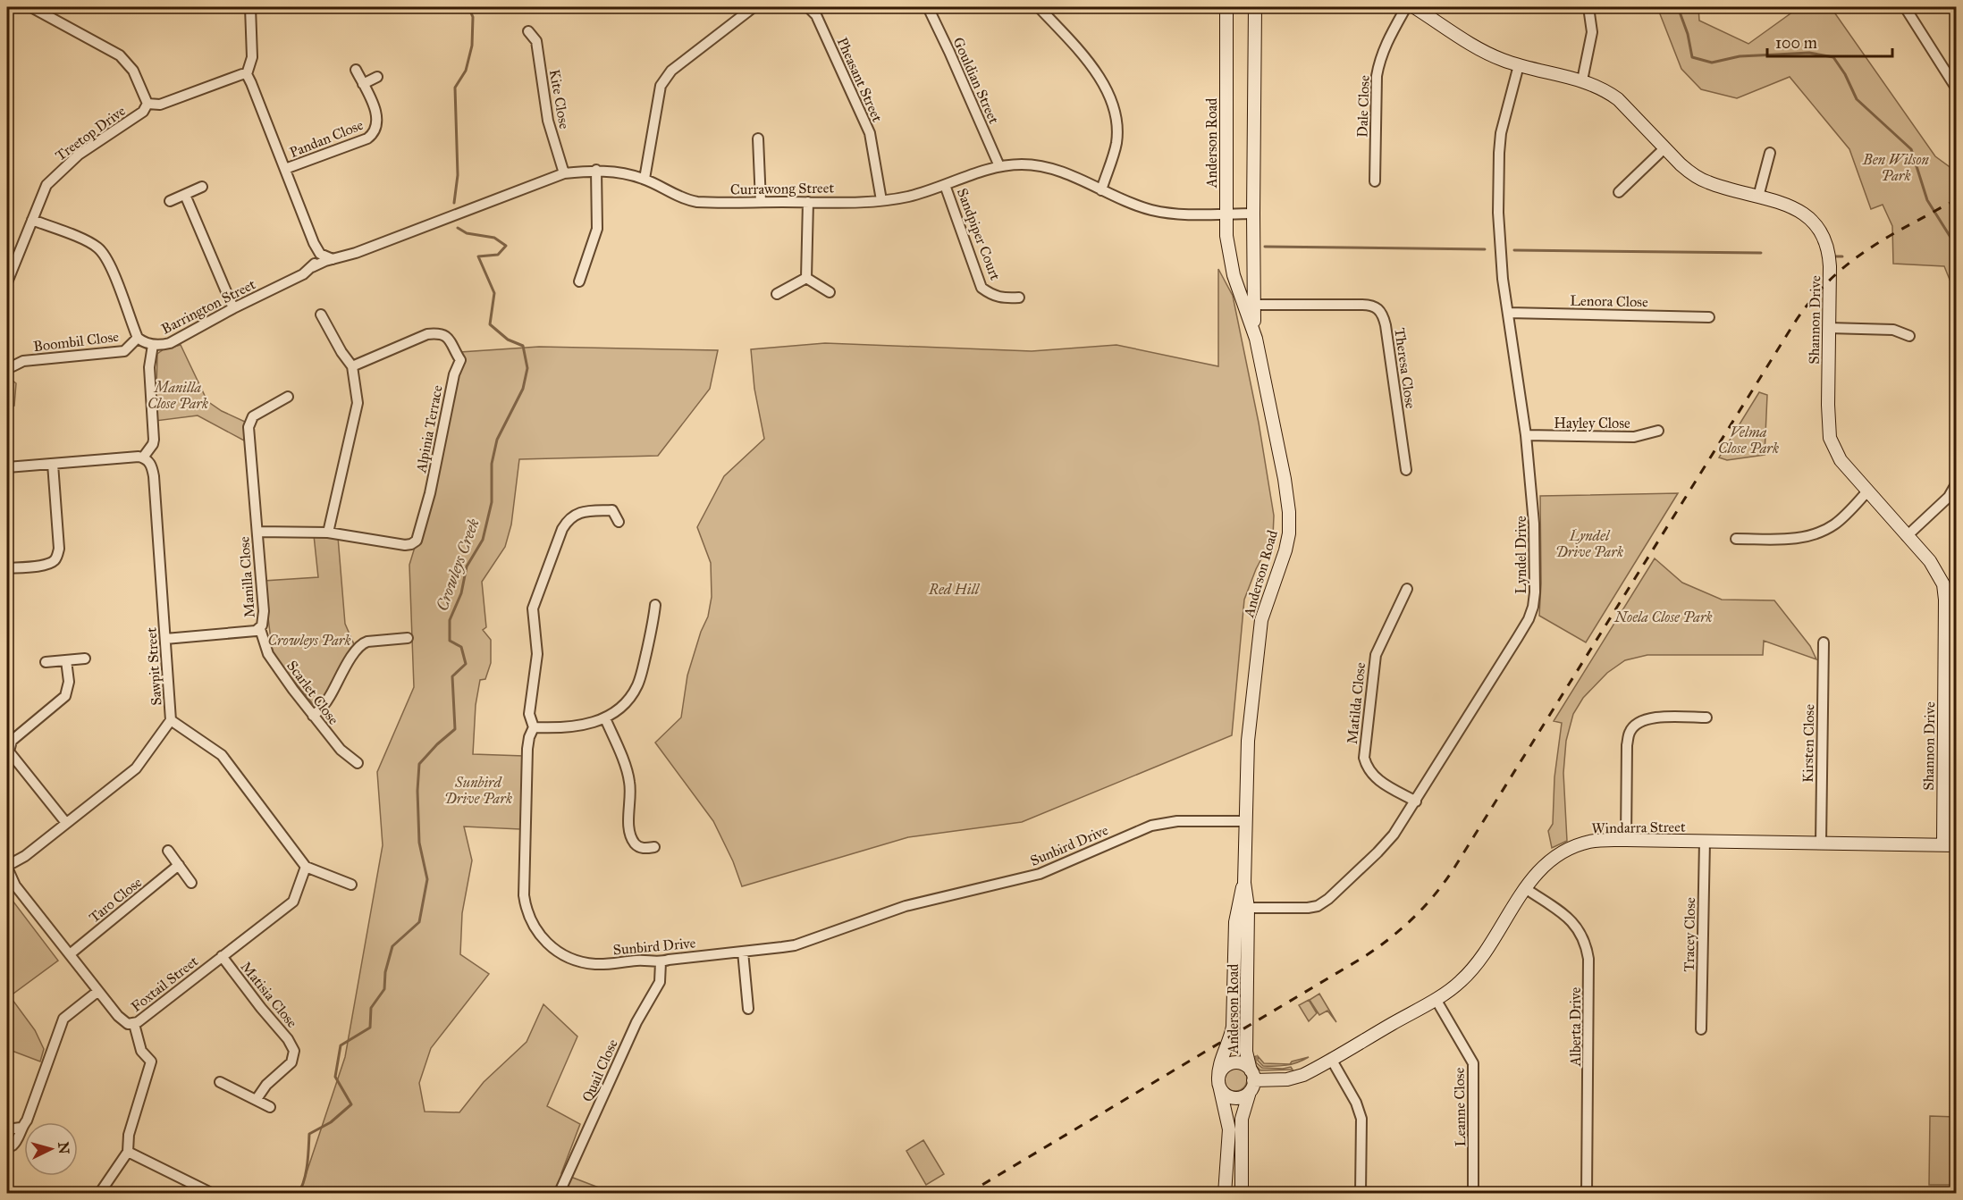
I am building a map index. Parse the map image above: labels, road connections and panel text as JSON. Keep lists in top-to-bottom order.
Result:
{
  "streets": {
    "street": [
      "Pheasant Street",
      "Gouldian Street",
      "Kite Close",
      "Dale Close",
      "Treetop Drive",
      "Pandan Close",
      "Anderson Road",
      "Currawong Street",
      "Sandpiper Court",
      "Lenora Close",
      "Barrington Street",
      "Shannon Drive",
      "Boombil Close",
      "Theresa Close",
      "Hayley Close",
      "Alpinia Terrace",
      "Lyndel Drive",
      "Manilla Close",
      "Sawpit Street",
      "Scarlet Close",
      "Matilda Close",
      "Kirsten Close",
      "Windarra Street",
      "Sunbird Drive",
      "Taro Close",
      "Tracey Close",
      "Foxtail Street",
      "Matisia Close",
      "Alberta Drive",
      "Quail Close",
      "Leanne Close"
    ]
  },
  "crossings": [
    ["Pheasant Street", "Currawong Street"],
    ["Gouldian Street", "Currawong Street"],
    ["Kite Close", "Currawong Street"],
    ["Anderson Road", "Currawong Street"],
    ["Anderson Road", "Theresa Close"],
    ["Anderson Road", "Lyndel Drive"],
    ["Anderson Road", "Windarra Street"],
    ["Anderson Road", "Sunbird Drive"],
    ["Currawong Street", "Sandpiper Court"],
    ["Currawong Street", "Barrington Street"],
    ["Lenora Close", "Lyndel Drive"],
    ["Barrington Street", "Boombil Close"],
    ["Shannon Drive", "Lyndel Drive"],
    ["Shannon Drive", "Windarra Street"],
    ["Hayley Close", "Lyndel Drive"],
    ["Alpinia Terrace", "Manilla Close"],
    ["Lyndel Drive", "Matilda Close"],
    ["Manilla Close", "Sawpit Street"],
    ["Manilla Close", "Scarlet Close"],
    ["Sawpit Street", "Foxtail Street"],
    ["Kirsten Close", "Windarra Street"],
    ["Windarra Street", "Tracey Close"],
    ["Windarra Street", "Alberta Drive"],
    ["Windarra Street", "Leanne Close"],
    ["Sunbird Drive", "Quail Close"],
    ["Taro Close", "Foxtail Street"],
    ["Foxtail Street", "Matisia Close"]
  ],
  "water": ["Crowleys Creek"],
  "parks": [
    "Ben Wilson Park",
    "Manilla Close Park",
    "Velma Close Park",
    "Lyndel Drive Park",
    "Red Hill",
    "Noela Close Park",
    "Crowleys Park",
    "Sunbird Drive Park"
  ],
  "scale_bar": "100 m",
  "north": "right"
}
